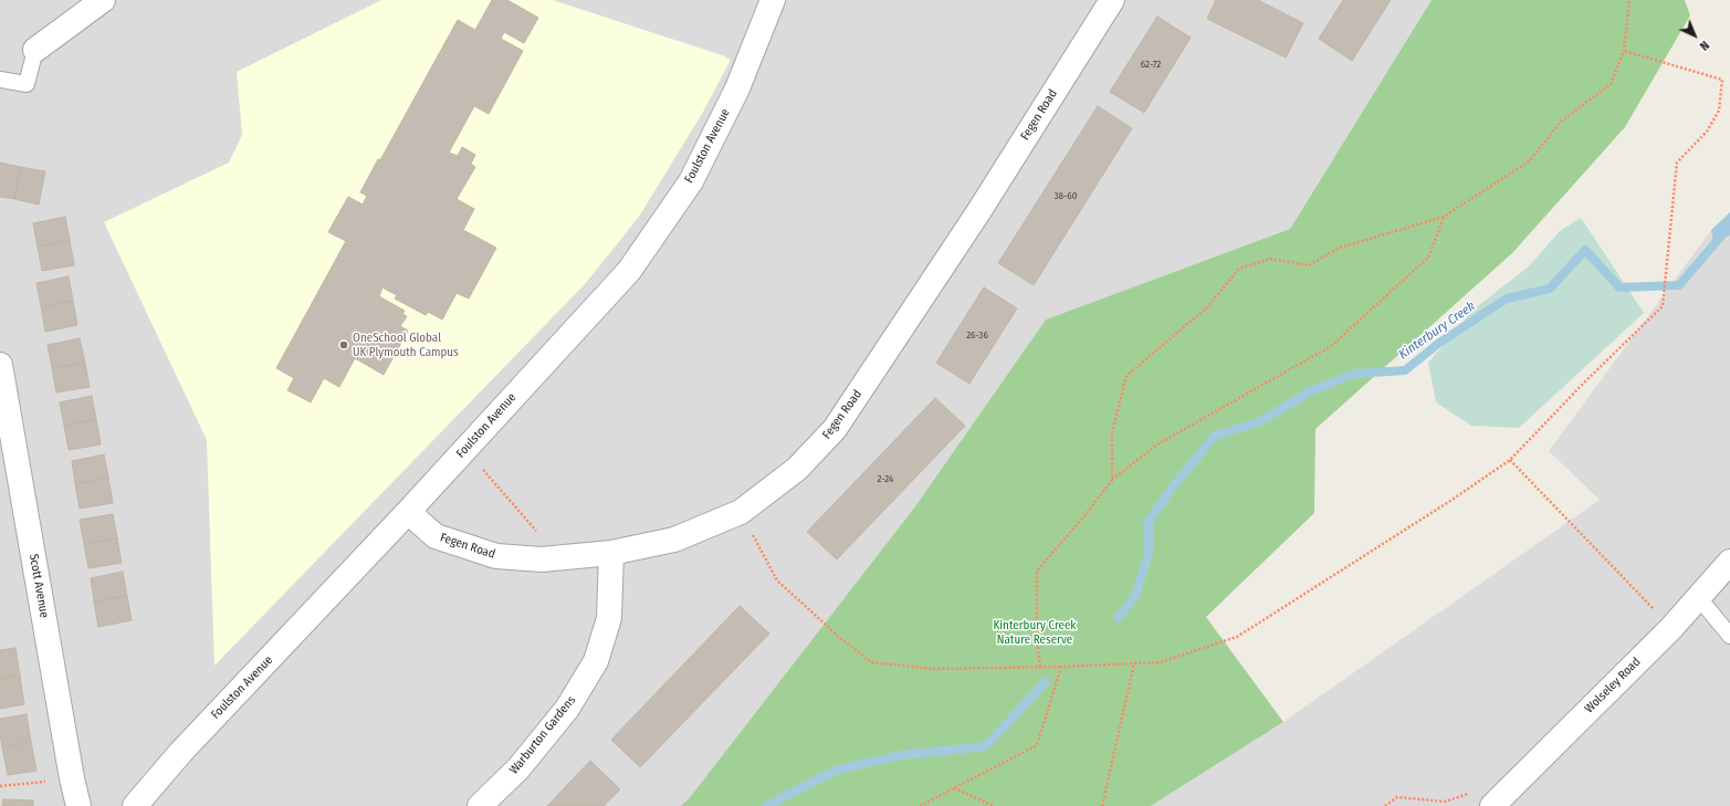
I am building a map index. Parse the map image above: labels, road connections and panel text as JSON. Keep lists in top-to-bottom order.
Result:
{
  "streets": {
    "street": [
      "Fegen Road",
      "Foulston Avenue",
      "Scott Avenue",
      "Wolseley Road",
      "Warburton Gardens"
    ]
  },
  "crossings": [
    ["Fegen Road", "Foulston Avenue"],
    ["Fegen Road", "Warburton Gardens"]
  ],
  "water": ["Kinterbury Creek"],
  "parks": ["Kinterbury Creek Nature Reserve"],
  "places": ["OneSchool Global UK Plymouth Campus"],
  "house_numbers": [
    "62-72",
    "38-60",
    "26-36",
    "2-24"
  ],
  "north": "bottom right"
}
